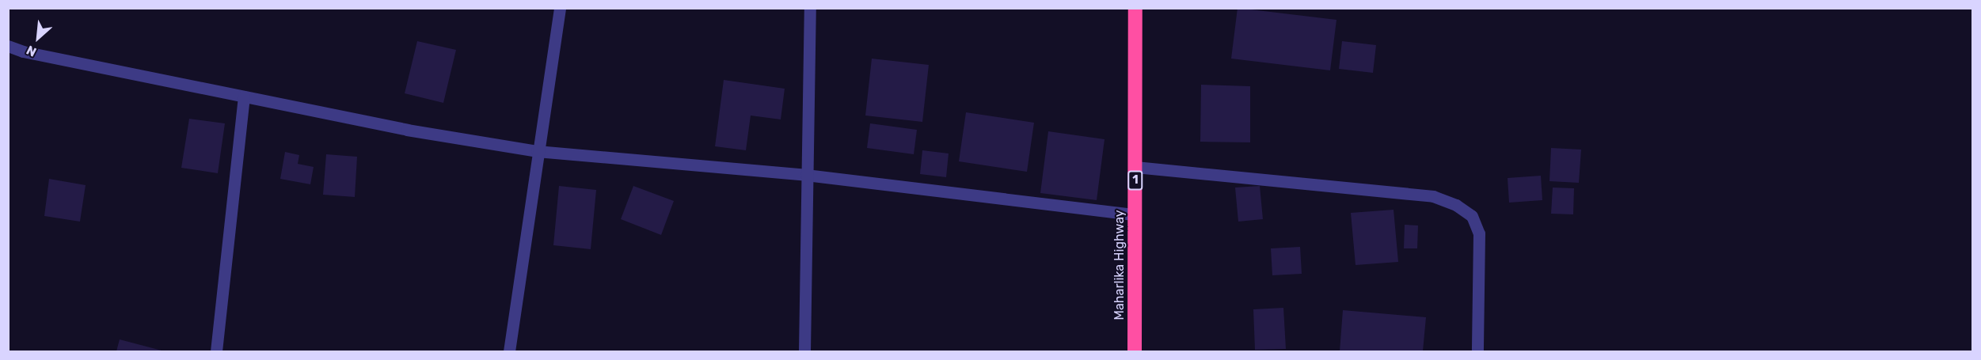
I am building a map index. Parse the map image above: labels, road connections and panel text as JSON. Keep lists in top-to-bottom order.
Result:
{
  "streets": {
    "highway": ["1", "Maharlika Highway"]
  },
  "north": "bottom left"
}
